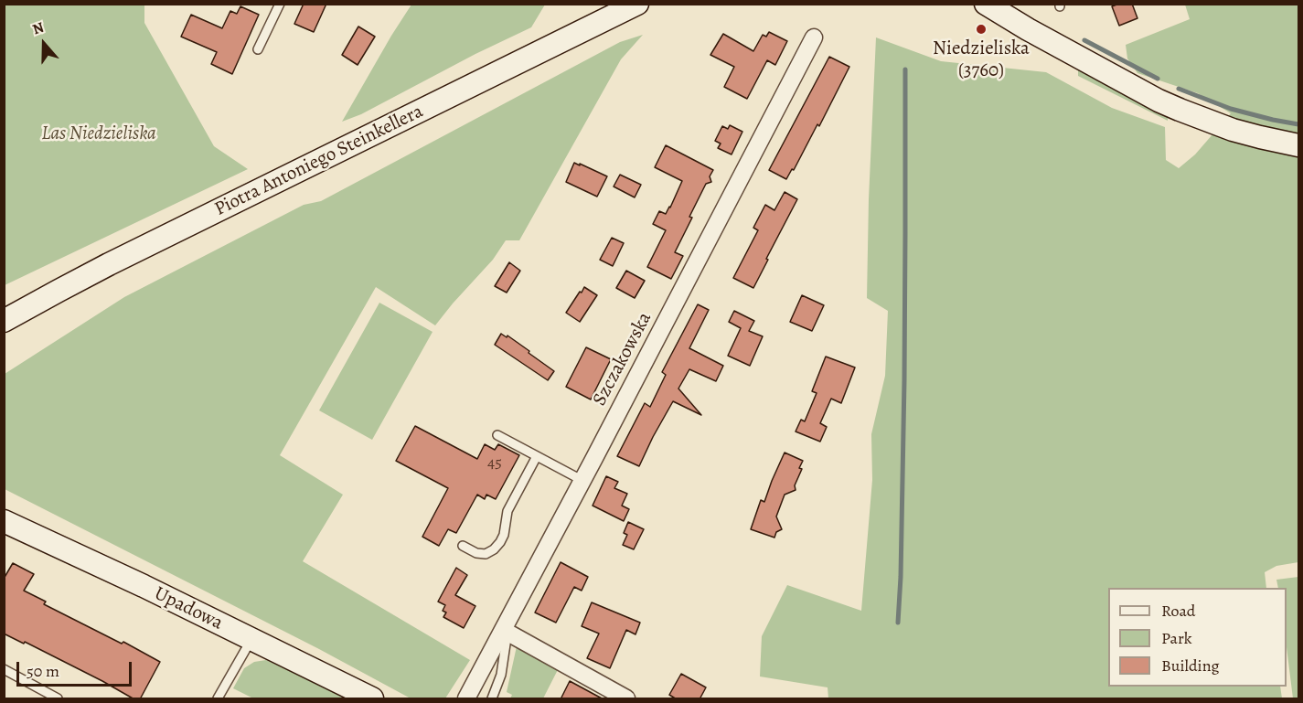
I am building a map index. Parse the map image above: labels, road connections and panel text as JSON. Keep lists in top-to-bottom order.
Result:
{
  "streets": {
    "street": ["Piotra Antoniego Steinkellera", "Szczakowska", "Upadowa"]
  },
  "parks": ["Las Niedzieliska"],
  "places": ["Niedzieliska (3760)"],
  "house_numbers": ["45"],
  "legend": ["Road", "Park", "Building"],
  "scale_bar": "50 m",
  "north": "top"
}
